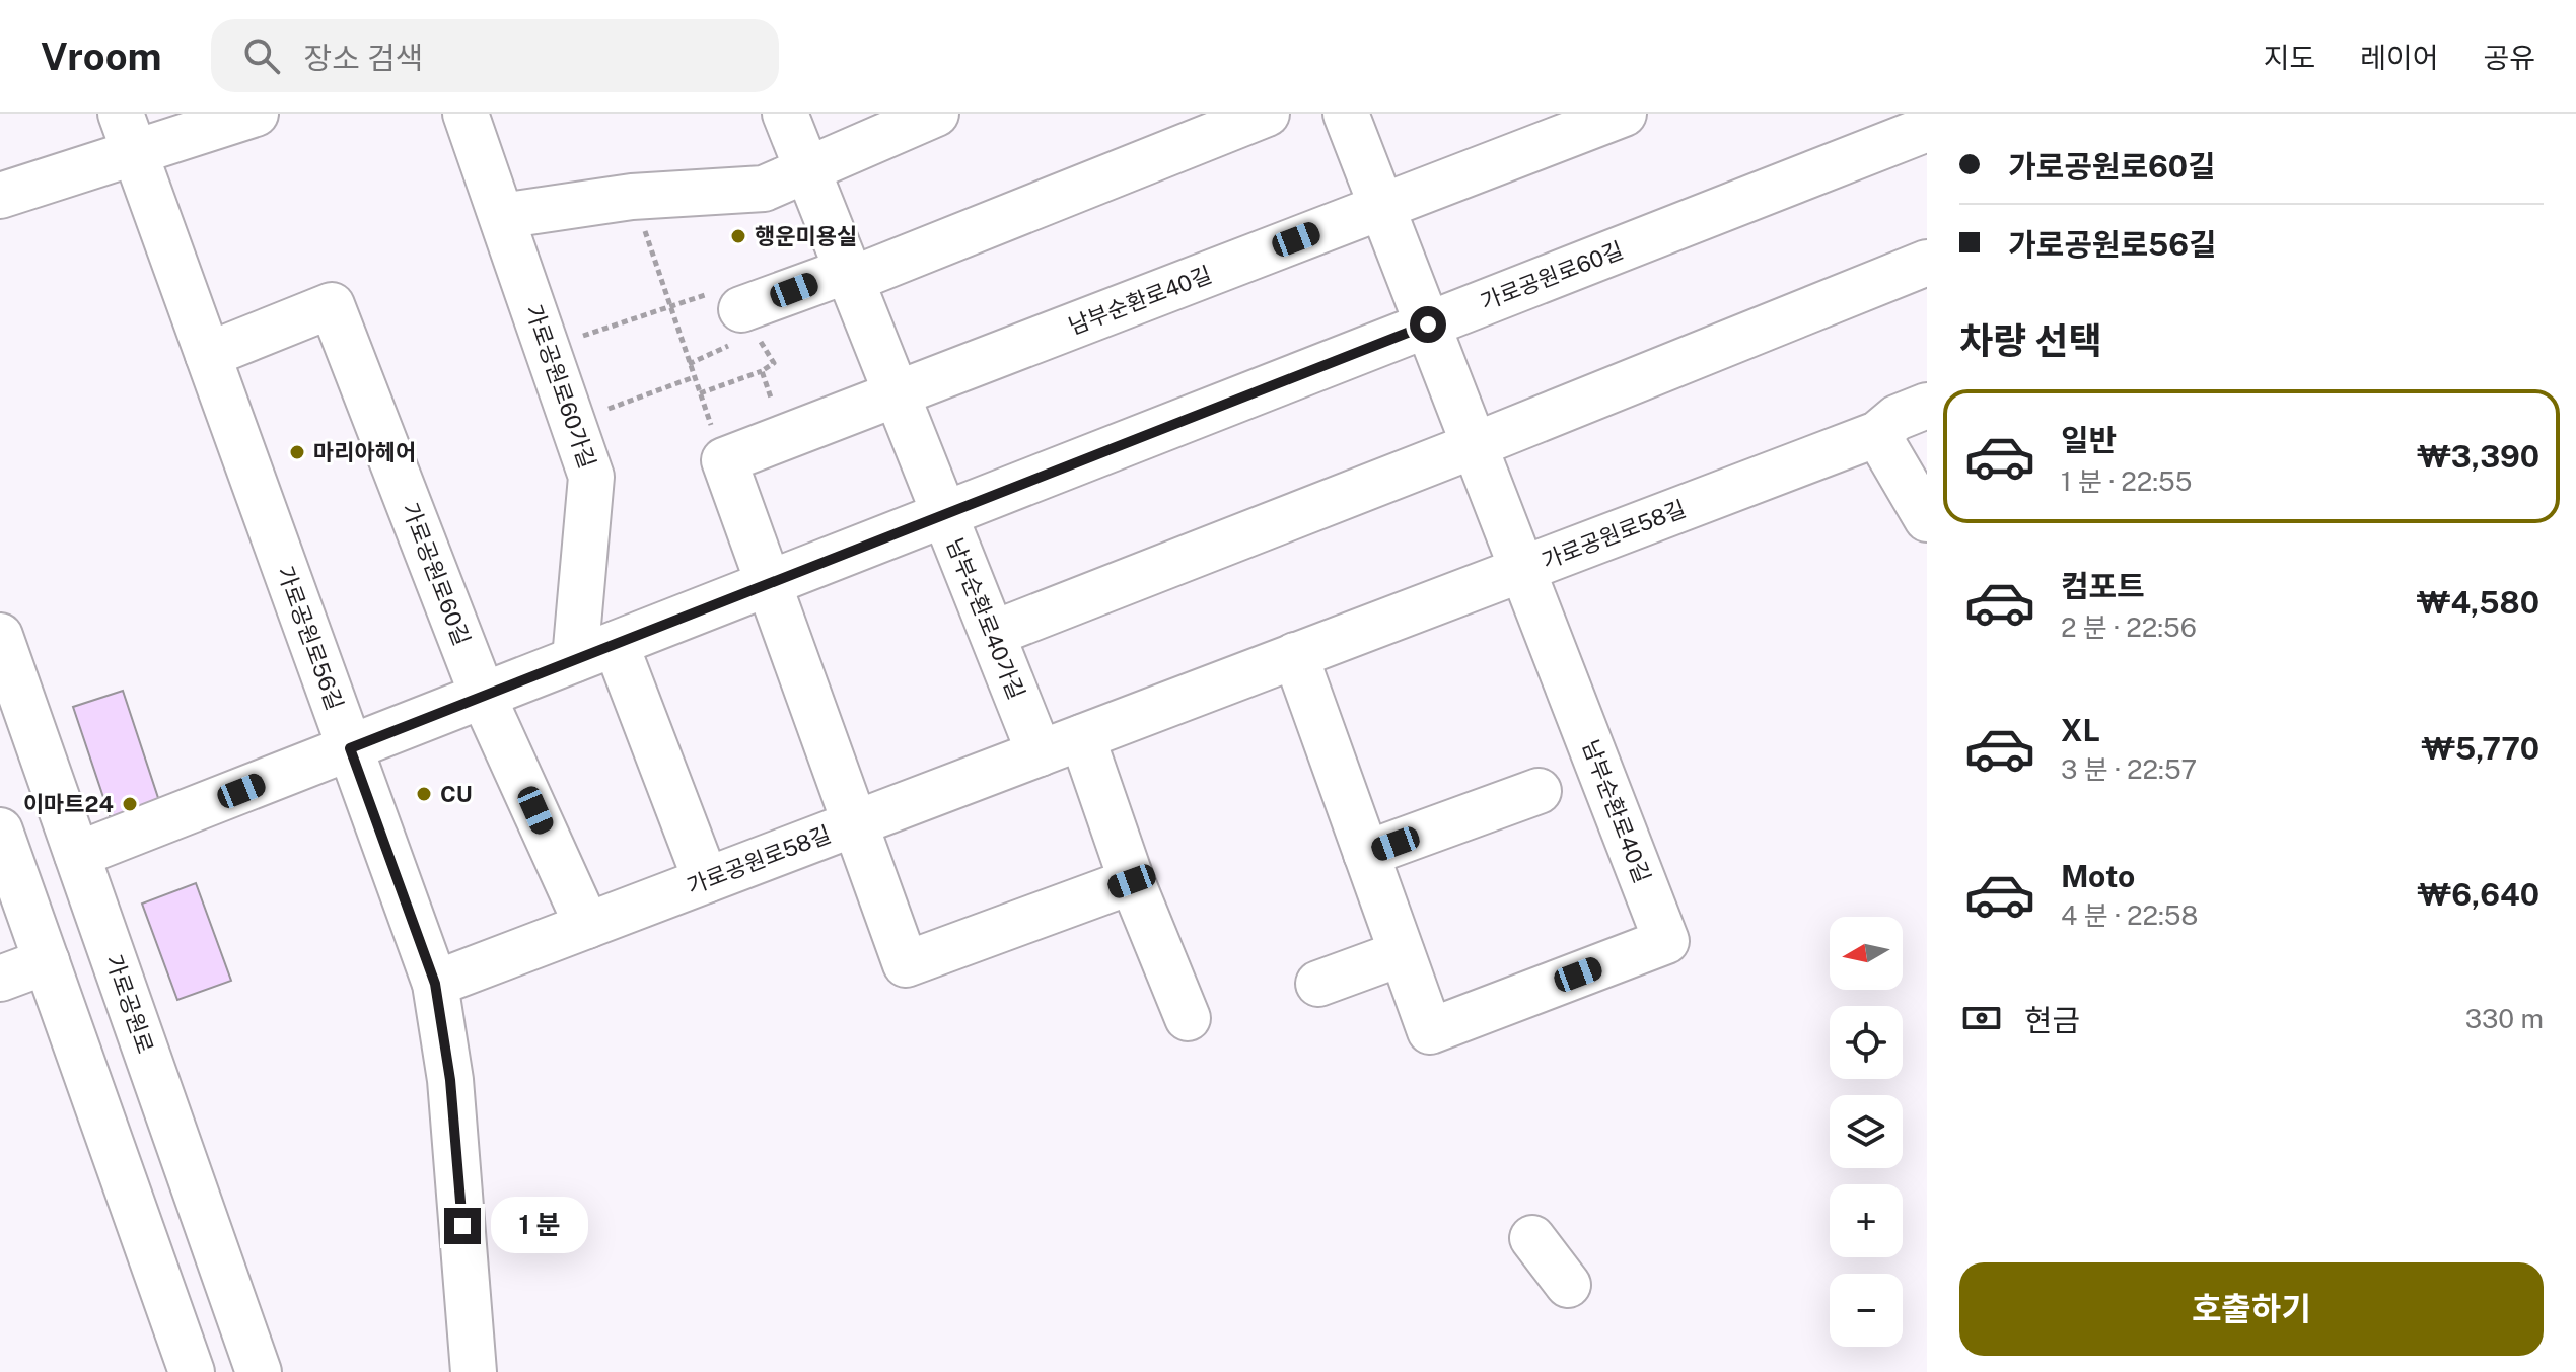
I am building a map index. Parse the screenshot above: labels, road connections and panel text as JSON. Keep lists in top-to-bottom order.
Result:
{
  "streets": {
    "street": [
      "가로공원로60길",
      "남부순환로40길",
      "가로공원로60가길",
      "가로공원로58길",
      "남부순환로40가길",
      "가로공원로56길",
      "가로공원로"
    ]
  },
  "crossings": [
    ["가로공원로60길", "남부순환로40길"],
    ["가로공원로60길", "가로공원로60가길"],
    ["가로공원로60길", "가로공원로58길"],
    ["가로공원로60길", "남부순환로40가길"],
    ["가로공원로60길", "가로공원로56길"],
    ["가로공원로60길", "가로공원로"],
    ["남부순환로40길", "가로공원로58길"],
    ["남부순환로40길", "남부순환로40가길"],
    ["가로공원로58길", "남부순환로40가길"],
    ["가로공원로58길", "가로공원로56길"]
  ],
  "places": [
    "행운미용실",
    "마리아헤어",
    "CU",
    "이마트24"
  ],
  "north": "left",
  "page": {
    "header": "Vroom",
    "search": "장소 검색",
    "nav": ["지도", "레이어", "공유"],
    "banner": ["가로공원로60길", "가로공원로56길"],
    "heading": "차량 선택",
    "list": [
      {
        "name": "일반",
        "note": "1 분 · 22:55",
        "value": "₩3,390"
      },
      {
        "name": "컴포트",
        "note": "2 분 · 22:56",
        "value": "₩4,580"
      },
      {
        "name": "XL",
        "note": "3 분 · 22:57",
        "value": "₩5,770"
      },
      {
        "name": "Moto",
        "note": "4 분 · 22:58",
        "value": "₩6,640"
      }
    ],
    "map_buttons": ["+", "−"],
    "pay": ["현금", "330 m"],
    "bubble": "1 분",
    "buttons": "호출하기"
  }
}
